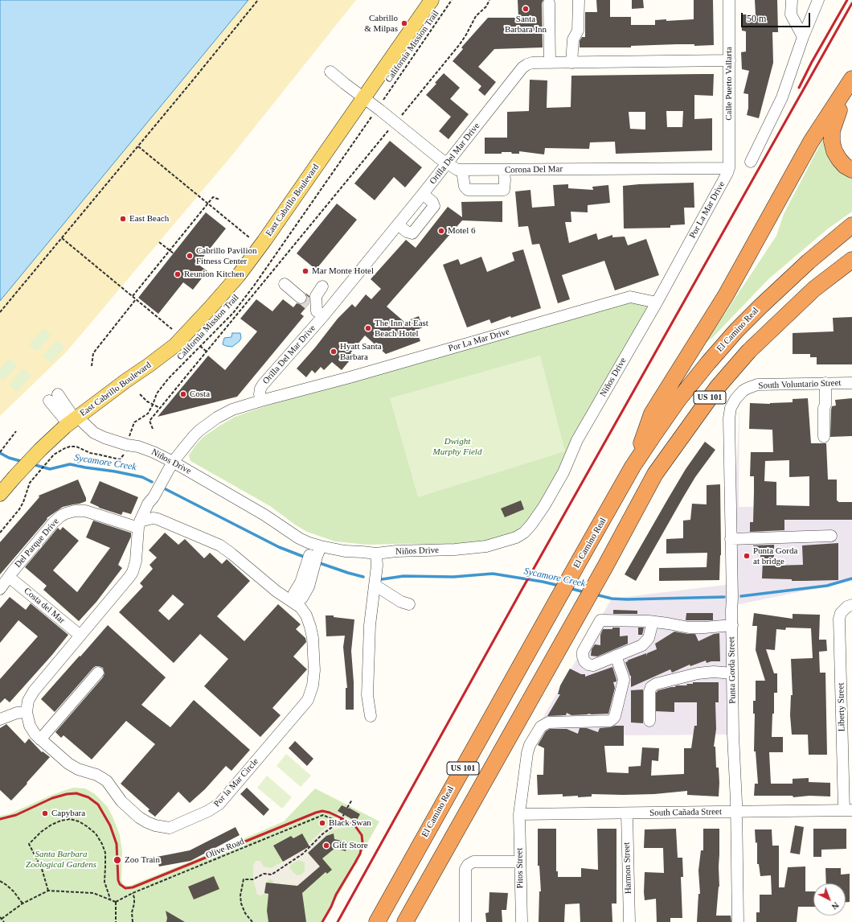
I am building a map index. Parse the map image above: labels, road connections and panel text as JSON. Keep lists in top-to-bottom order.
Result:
{
  "streets": {
    "highway": ["El Camino Real", "US 101"],
    "main road": ["East Cabrillo Boulevard"],
    "street": [
      "Calle Puerto Vallarta",
      "Orilla Del Mar Drive",
      "Corona Del Mar",
      "Por La Mar Drive",
      "Niños Drive",
      "South Voluntario Street",
      "Del Parque Drive",
      "Costa del Mar",
      "Punta Gorda Street",
      "Liberty Street",
      "Por la Mar Circle",
      "South Cañada Street",
      "Pitos Street",
      "Harmon Street"
    ],
    "path": ["California Mission Trail", "Olive Road"]
  },
  "crossings": [
    ["Calle Puerto Vallarta", "Orilla Del Mar Drive"],
    ["Calle Puerto Vallarta", "Corona Del Mar"],
    ["Calle Puerto Vallarta", "Por La Mar Drive"],
    ["Orilla Del Mar Drive", "Corona Del Mar"],
    ["Orilla Del Mar Drive", "Por La Mar Drive"],
    ["Corona Del Mar", "East Cabrillo Boulevard"],
    ["Corona Del Mar", "Por La Mar Drive"],
    ["East Cabrillo Boulevard", "Niños Drive"],
    ["Por La Mar Drive", "Niños Drive"],
    ["Por La Mar Drive", "Por la Mar Circle"],
    ["Niños Drive", "Por la Mar Circle"],
    ["South Voluntario Street", "Punta Gorda Street"],
    ["Del Parque Drive", "Costa del Mar"],
    ["Del Parque Drive", "Por la Mar Circle"],
    ["Costa del Mar", "Por la Mar Circle"],
    ["Punta Gorda Street", "South Cañada Street"],
    ["Liberty Street", "South Cañada Street"],
    ["South Cañada Street", "Pitos Street"],
    ["South Cañada Street", "Harmon Street"]
  ],
  "water": ["Sycamore Creek"],
  "parks": ["Dwight Murphy Field", "Santa Barbara Zoological Gardens"],
  "places": [
    "Santa Barbara Inn",
    "Cabrillo & Milpas",
    "East Beach",
    "Motel 6",
    "Cabrillo Pavilion Fitness Center",
    "Mar Monte Hotel",
    "Reunion Kitchen",
    "The Inn at East Beach Hotel",
    "Hyatt Santa Barbara",
    "Costa",
    "Punta Gorda at bridge",
    "Capybara",
    "Black Swan",
    "Gift Store",
    "Zoo Train"
  ],
  "scale_bar": "50 m",
  "north": "bottom right"
}
